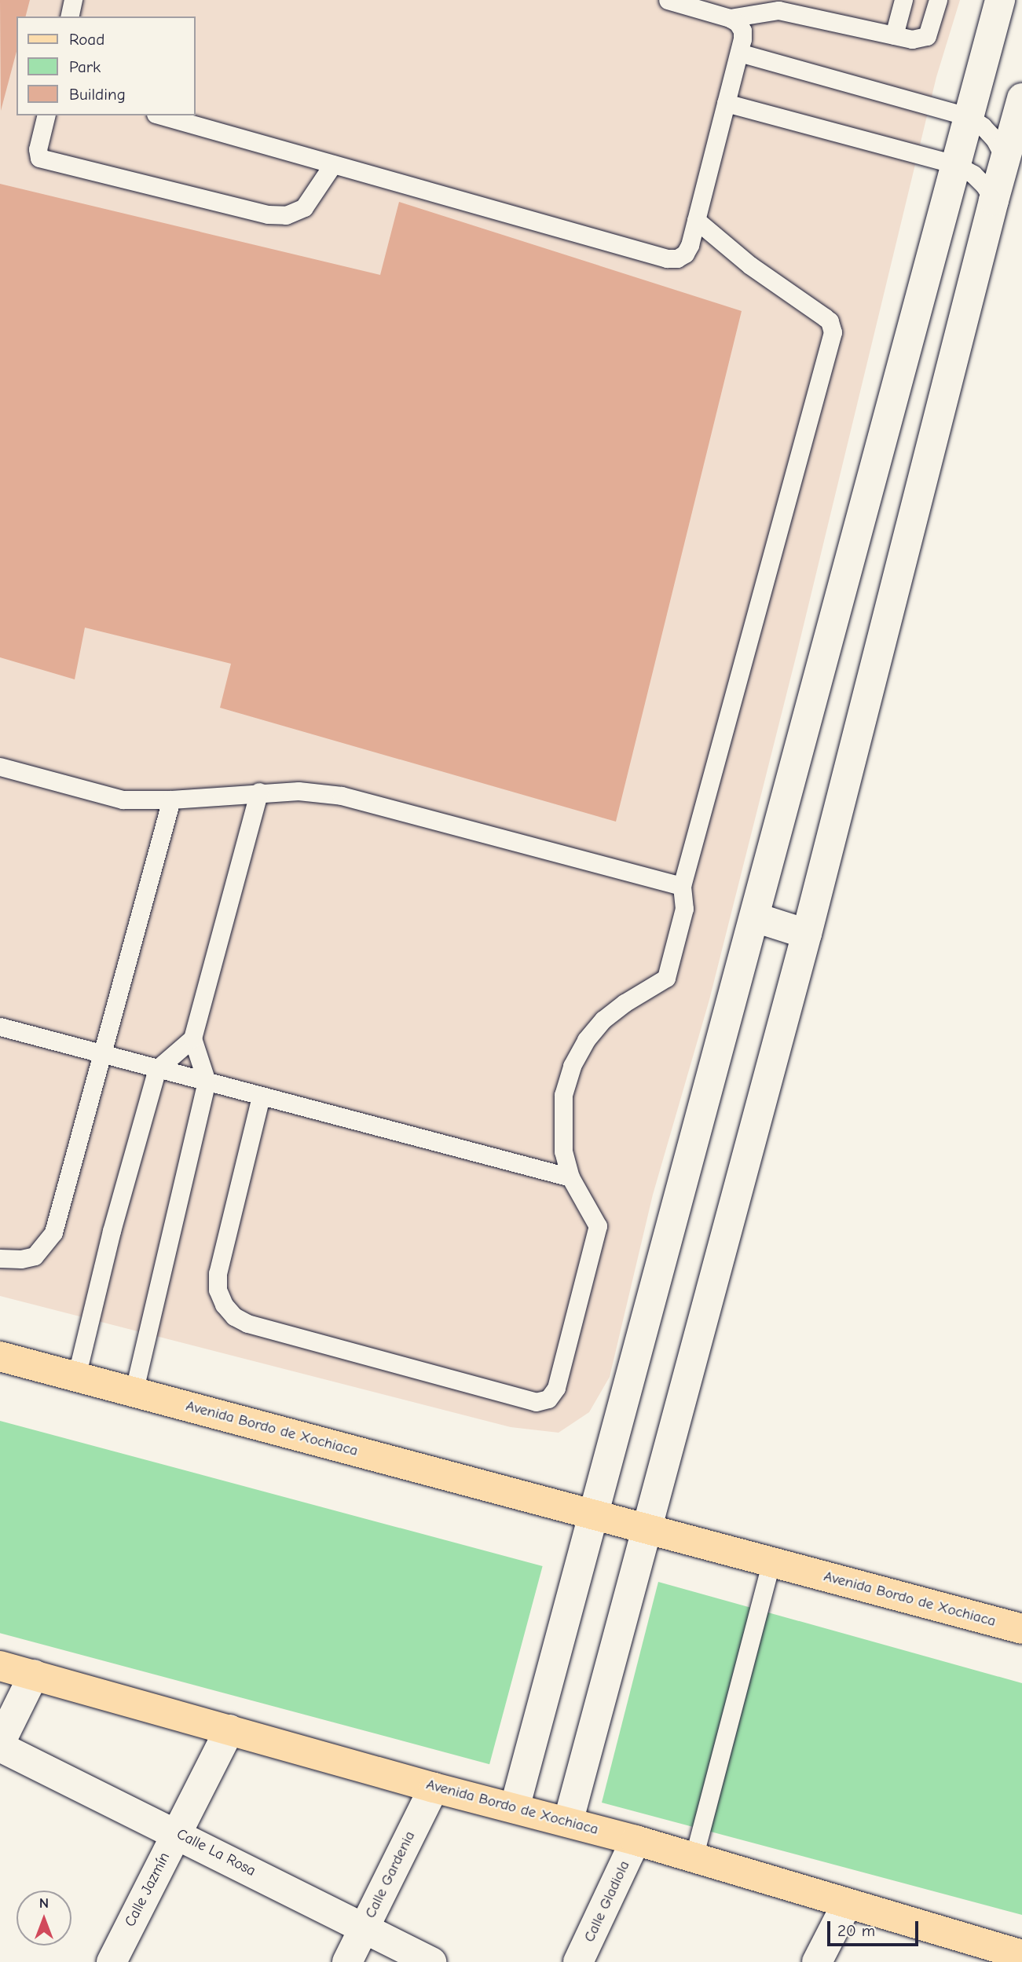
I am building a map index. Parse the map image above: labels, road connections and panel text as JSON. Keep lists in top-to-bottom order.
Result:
{
  "streets": {
    "main road": ["Avenida Bordo de Xochiaca"],
    "street": [
      "Calle La Rosa",
      "Calle Gardenia",
      "Calle Jazmín",
      "Calle Gladiola"
    ]
  },
  "crossings": [
    ["Avenida Bordo de Xochiaca", "Calle Gardenia"],
    ["Avenida Bordo de Xochiaca", "Calle Jazmín"],
    ["Avenida Bordo de Xochiaca", "Calle Gladiola"],
    ["Calle La Rosa", "Calle Gardenia"],
    ["Calle La Rosa", "Calle Jazmín"]
  ],
  "legend": ["Road", "Park", "Building"],
  "scale_bar": "20 m",
  "north": "top"
}
